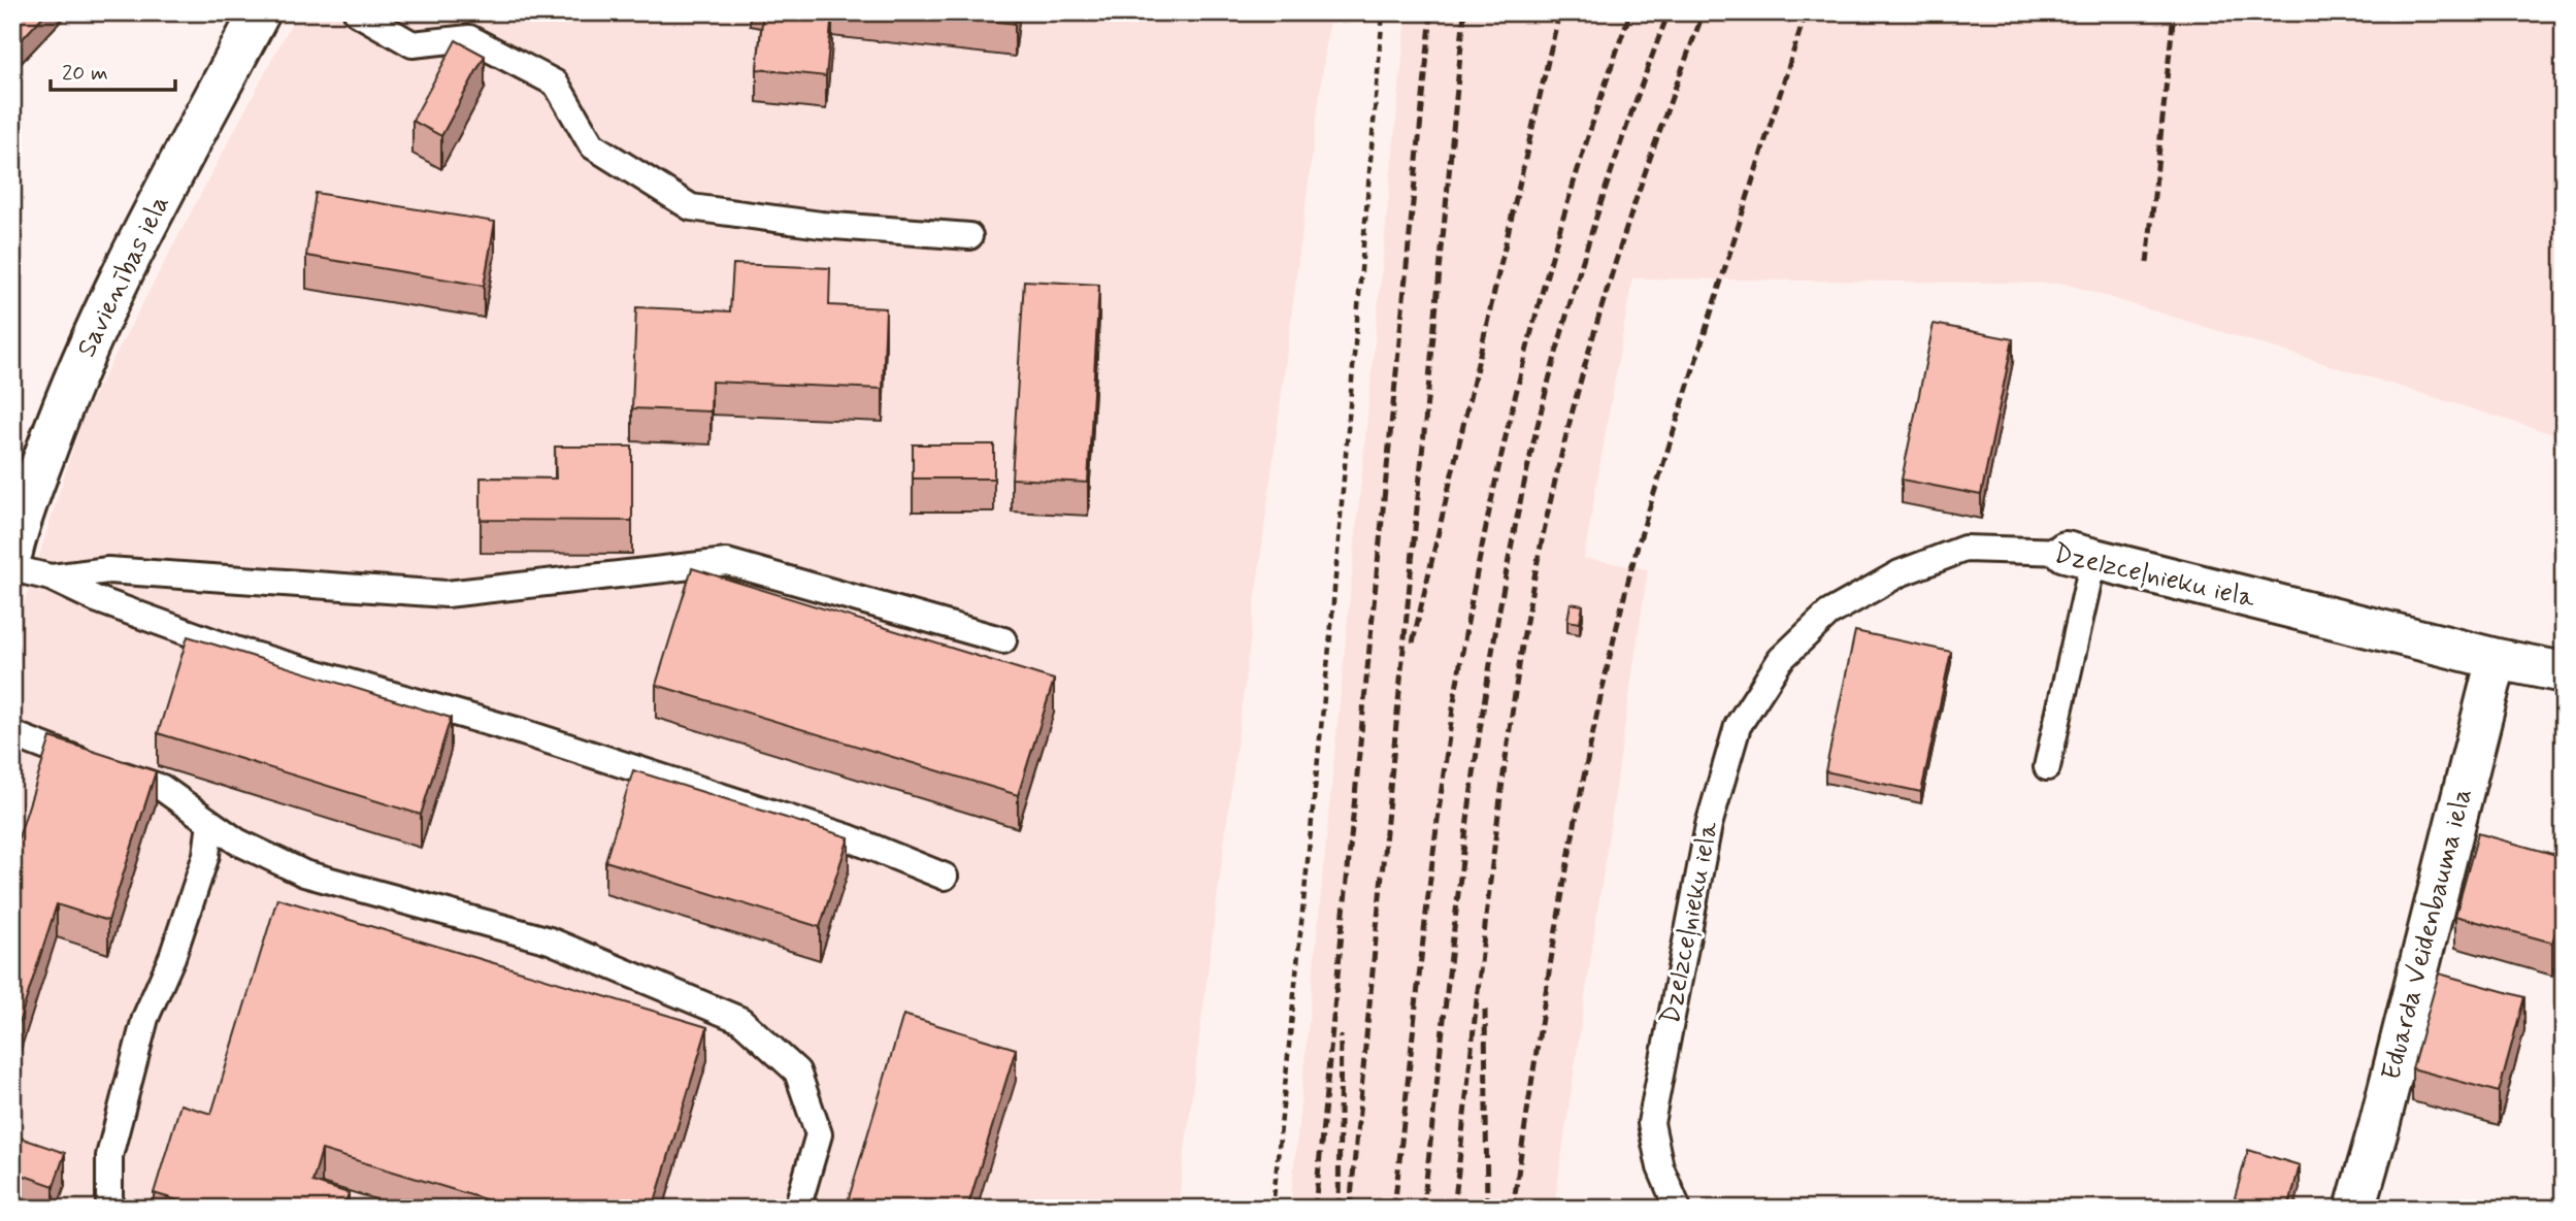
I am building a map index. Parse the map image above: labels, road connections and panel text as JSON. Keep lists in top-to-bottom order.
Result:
{
  "streets": {
    "street": ["Savienības iela", "Dzelzceļnieku iela", "Eduarda Veidenbauma iela"]
  },
  "crossings": [
    ["Dzelzceļnieku iela", "Eduarda Veidenbauma iela"]
  ],
  "scale_bar": "20 m"
}
